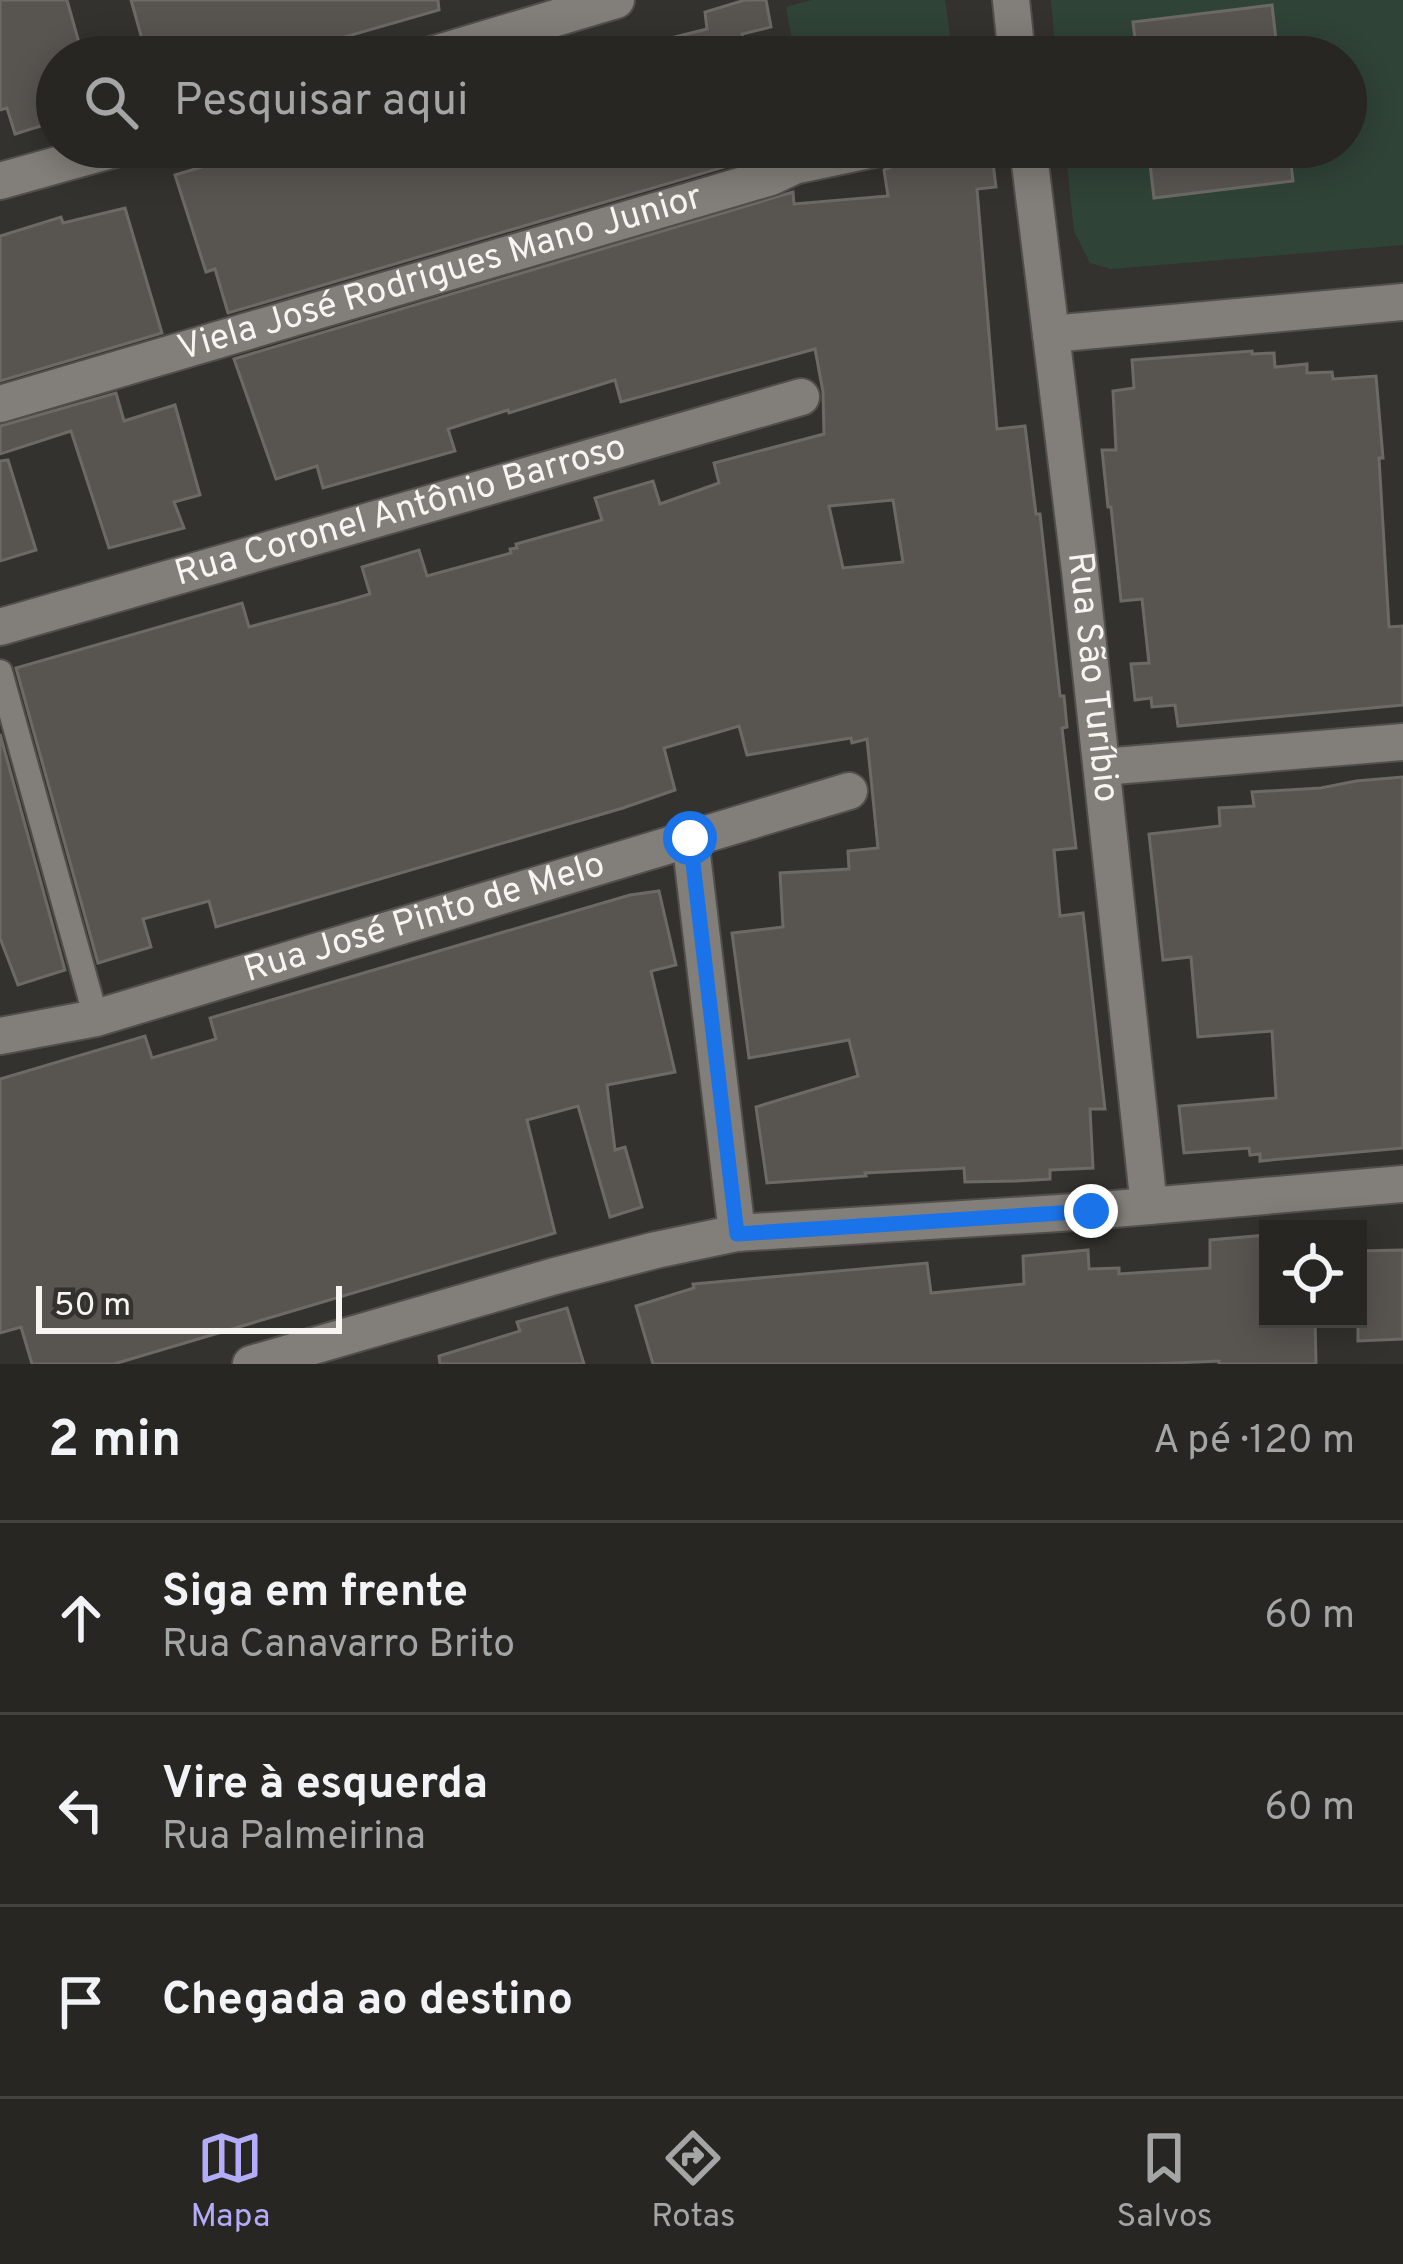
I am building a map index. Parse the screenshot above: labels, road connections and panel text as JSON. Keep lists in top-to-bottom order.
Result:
{
  "streets": {
    "street": [
      "Viela José Rodrigues Mano Junior",
      "Rua Coronel Antônio Barroso",
      "Rua São Turíbio",
      "Rua José Pinto de Melo"
    ]
  },
  "scale_bar": "50 m",
  "page": {
    "search": "Pesquisar aqui",
    "scale": "50 m",
    "heading": ["2 min", "A pé · 120 m"],
    "list": [
      ["Siga em frente", "Rua Canavarro Brito", "60 m"],
      ["Vire à esquerda", "Rua Palmeirina", "60 m"],
      "Chegada ao destino"
    ],
    "nav": ["Mapa", "Rotas", "Salvos"]
  }
}
